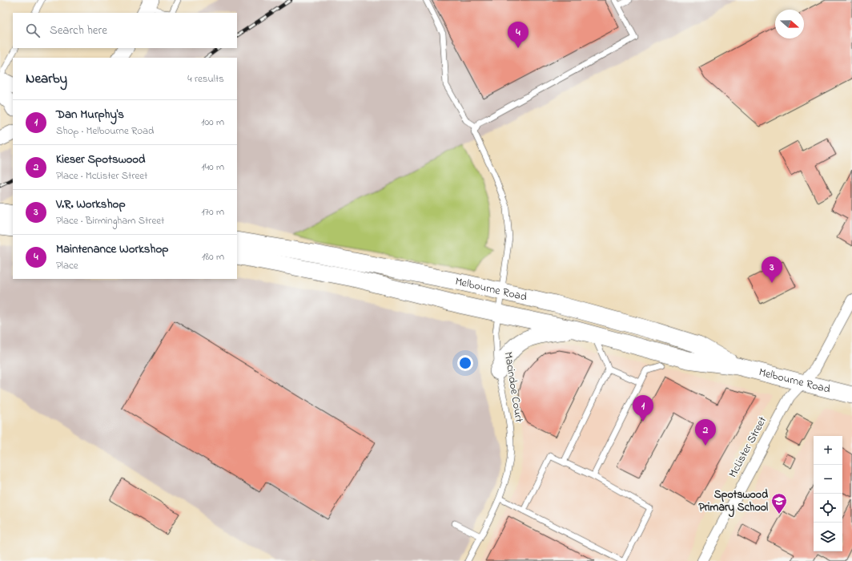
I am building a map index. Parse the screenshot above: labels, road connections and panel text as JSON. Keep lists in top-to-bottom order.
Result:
{
  "streets": {
    "main road": ["Melbourne Road"],
    "street": ["McLister Street"],
    "lane": ["Macindoe Court"]
  },
  "crossings": [
    ["Melbourne Road", "Macindoe Court"],
    ["Melbourne Road", "McLister Street"]
  ],
  "places": {
    "school or university": ["Spotswood Primary School"]
  },
  "north": "right",
  "page": {
    "search": "Search here",
    "pins": [
      "4",
      "3",
      "1",
      "2"
    ],
    "heading": ["Nearby", "4 results"],
    "list": [
      {
        "mark": "1",
        "name": "Dan Murphy's",
        "note": "Shop · Melbourne Road",
        "value": "100 m"
      },
      {
        "mark": "2",
        "name": "Kieser Spotswood",
        "note": "Place · McLister Street",
        "value": "140 m"
      },
      {
        "mark": "3",
        "name": "V.R. Workshop",
        "note": "Place · Birmingham Street",
        "value": "170 m"
      },
      {
        "mark": "4",
        "name": "Maintenance Workshop",
        "note": "Place",
        "value": "180 m"
      }
    ],
    "map_buttons": ["+", "−"]
  }
}
